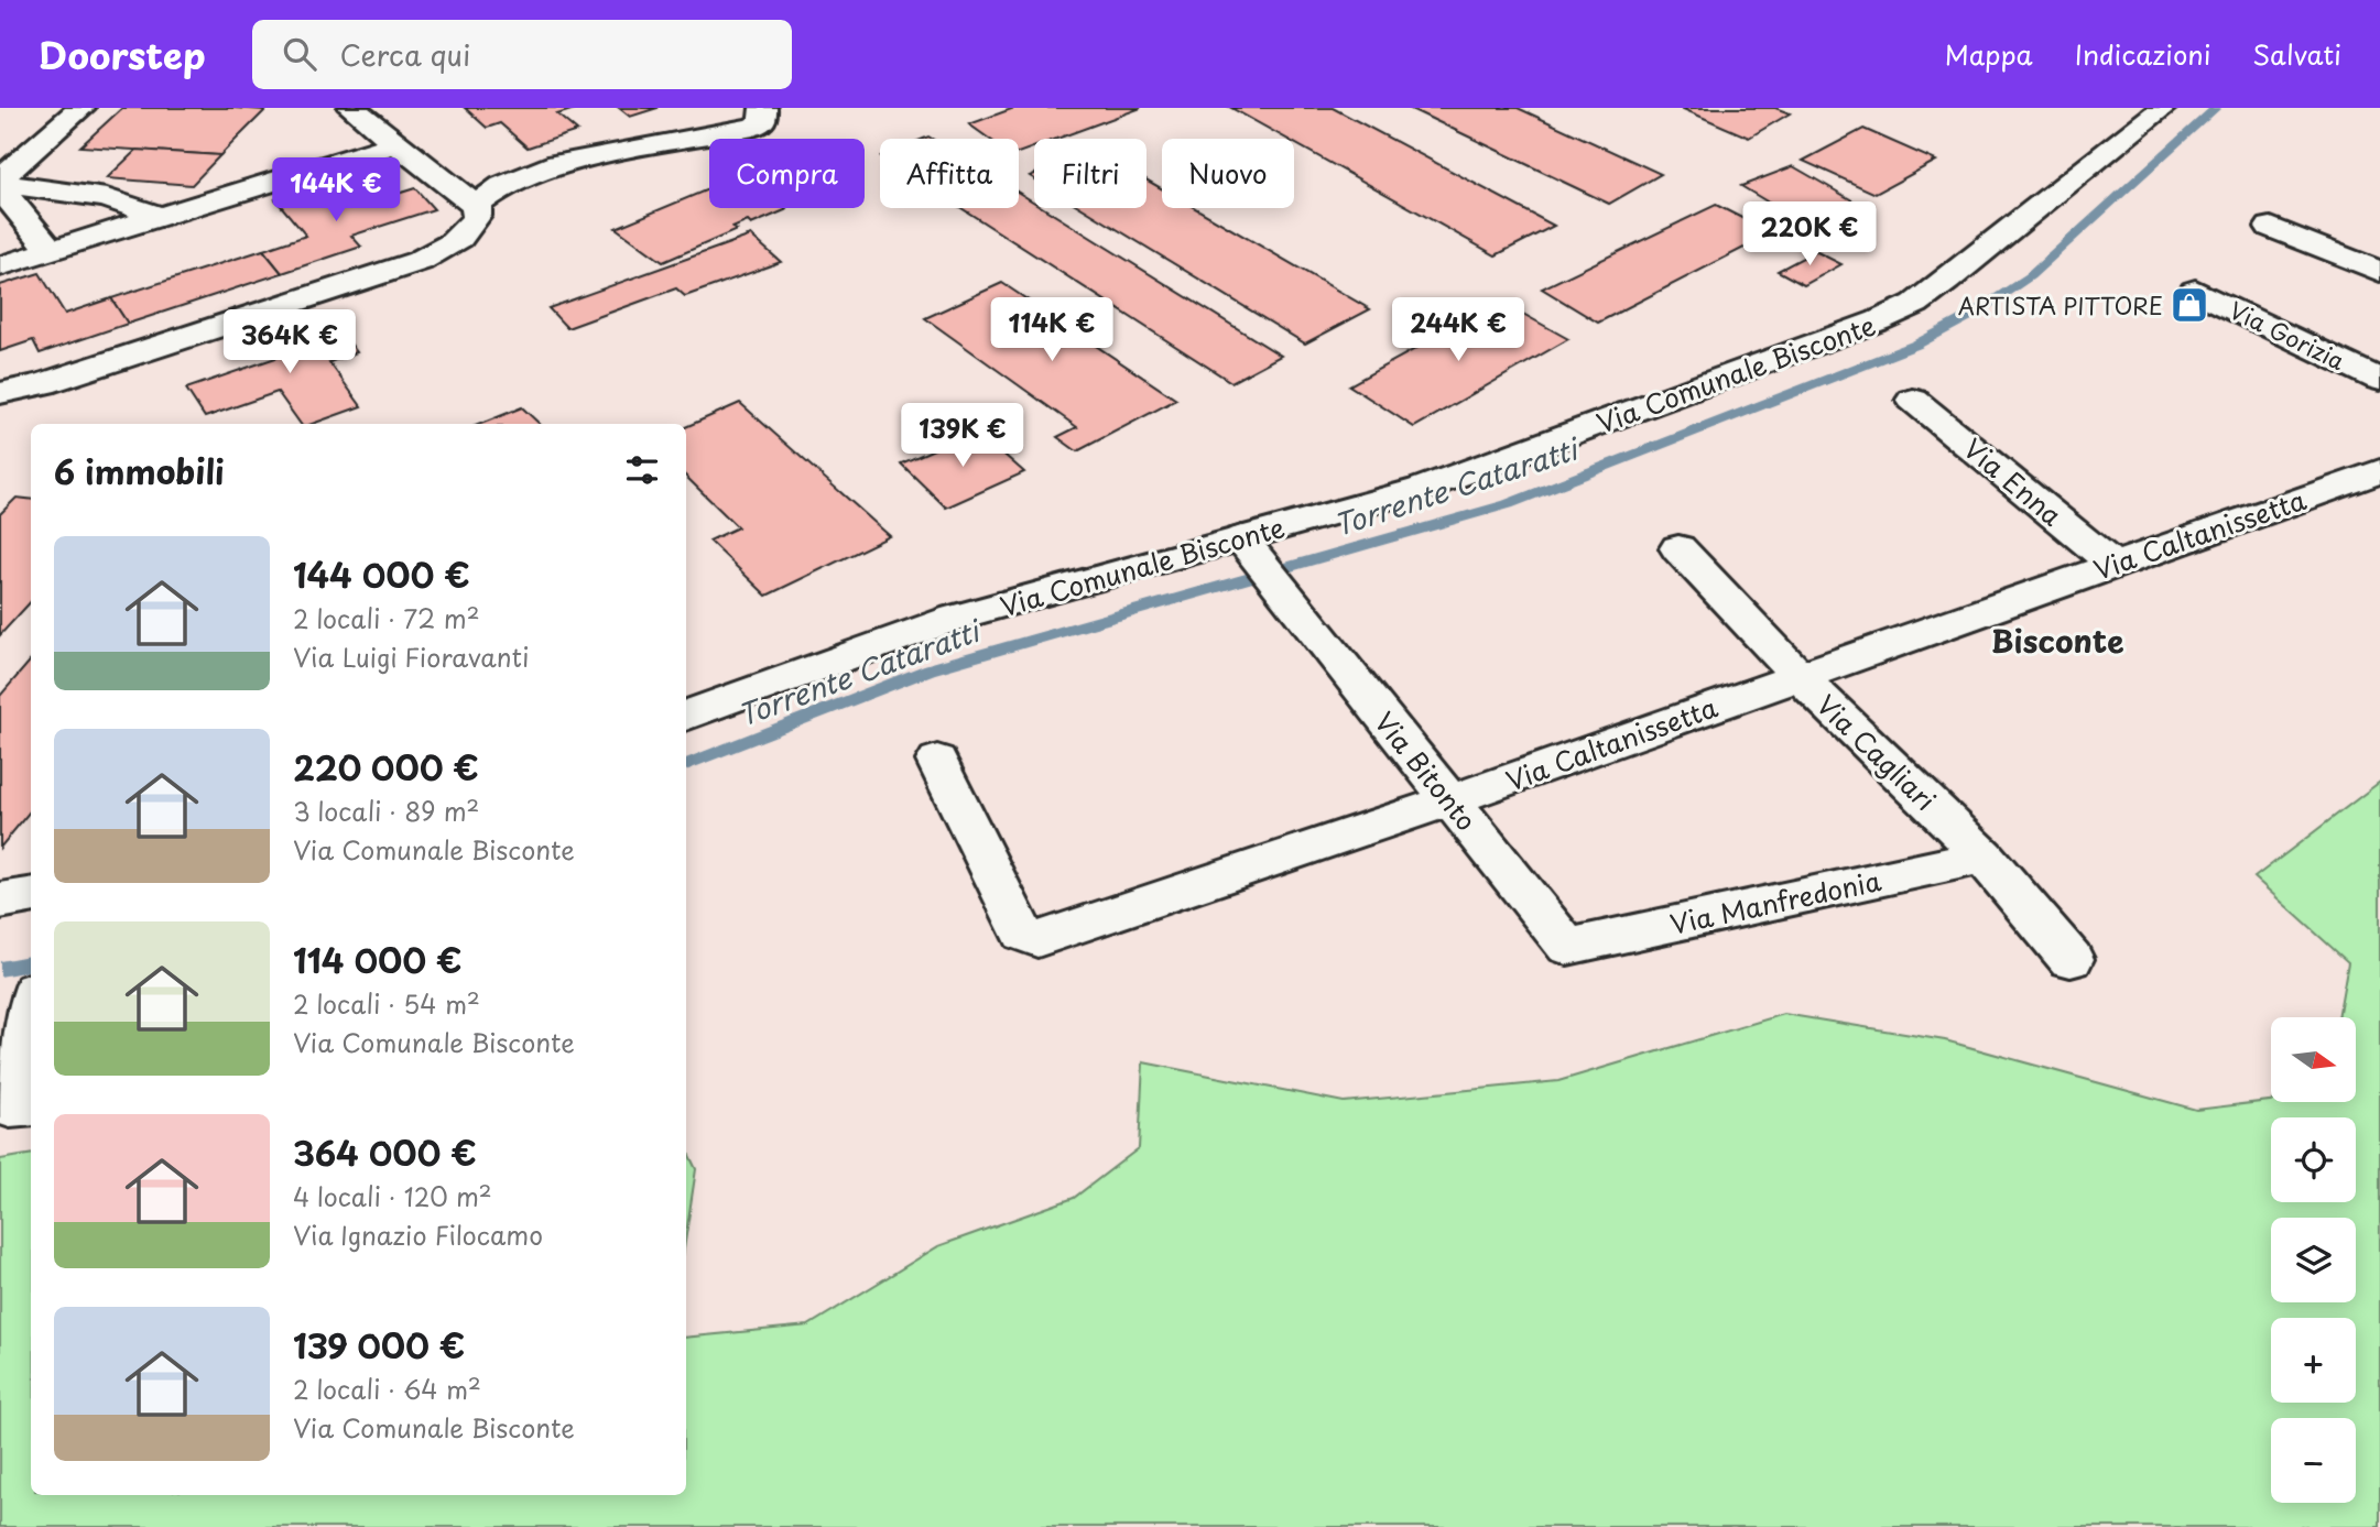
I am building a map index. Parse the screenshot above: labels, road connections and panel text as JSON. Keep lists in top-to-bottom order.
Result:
{
  "streets": {
    "street": [
      "Via Gorizia",
      "Via Comunale Bisconte",
      "Via Enna",
      "Via Caltanissetta",
      "Via Cagliari",
      "Via Bitonto",
      "Via Manfredonia"
    ]
  },
  "crossings": [
    ["Via Comunale Bisconte", "Via Bitonto"],
    ["Via Enna", "Via Caltanissetta"],
    ["Via Caltanissetta", "Via Cagliari"],
    ["Via Caltanissetta", "Via Bitonto"],
    ["Via Cagliari", "Via Manfredonia"],
    ["Via Bitonto", "Via Manfredonia"]
  ],
  "districts": ["Bisconte"],
  "water": ["Torrente Cataratti"],
  "places": {
    "shop": ["ARTISTA PITTORE"]
  },
  "north": "right",
  "page": {
    "header": "Doorstep",
    "search": "Cerca qui",
    "nav": ["Mappa", "Indicazioni", "Salvati"],
    "chip": [
      "Compra",
      "Affitta",
      "Filtri",
      "Nuovo"
    ],
    "price": [
      "144K €",
      "220K €",
      "114K €",
      "244K €",
      "364K €",
      "139K €"
    ],
    "heading": "6 immobili",
    "list": [
      {
        "name": "144 000 €",
        "note": "2 locali · 72 m² · Via Luigi Fioravanti"
      },
      {
        "name": "220 000 €",
        "note": "3 locali · 89 m² · Via Comunale Bisconte"
      },
      {
        "name": "114 000 €",
        "note": "2 locali · 54 m² · Via Comunale Bisconte"
      },
      {
        "name": "364 000 €",
        "note": "4 locali · 120 m² · Via Ignazio Filocamo"
      },
      {
        "name": "139 000 €",
        "note": "2 locali · 64 m² · Via Comunale Bisconte"
      }
    ],
    "map_buttons": ["+", "−"]
  }
}
